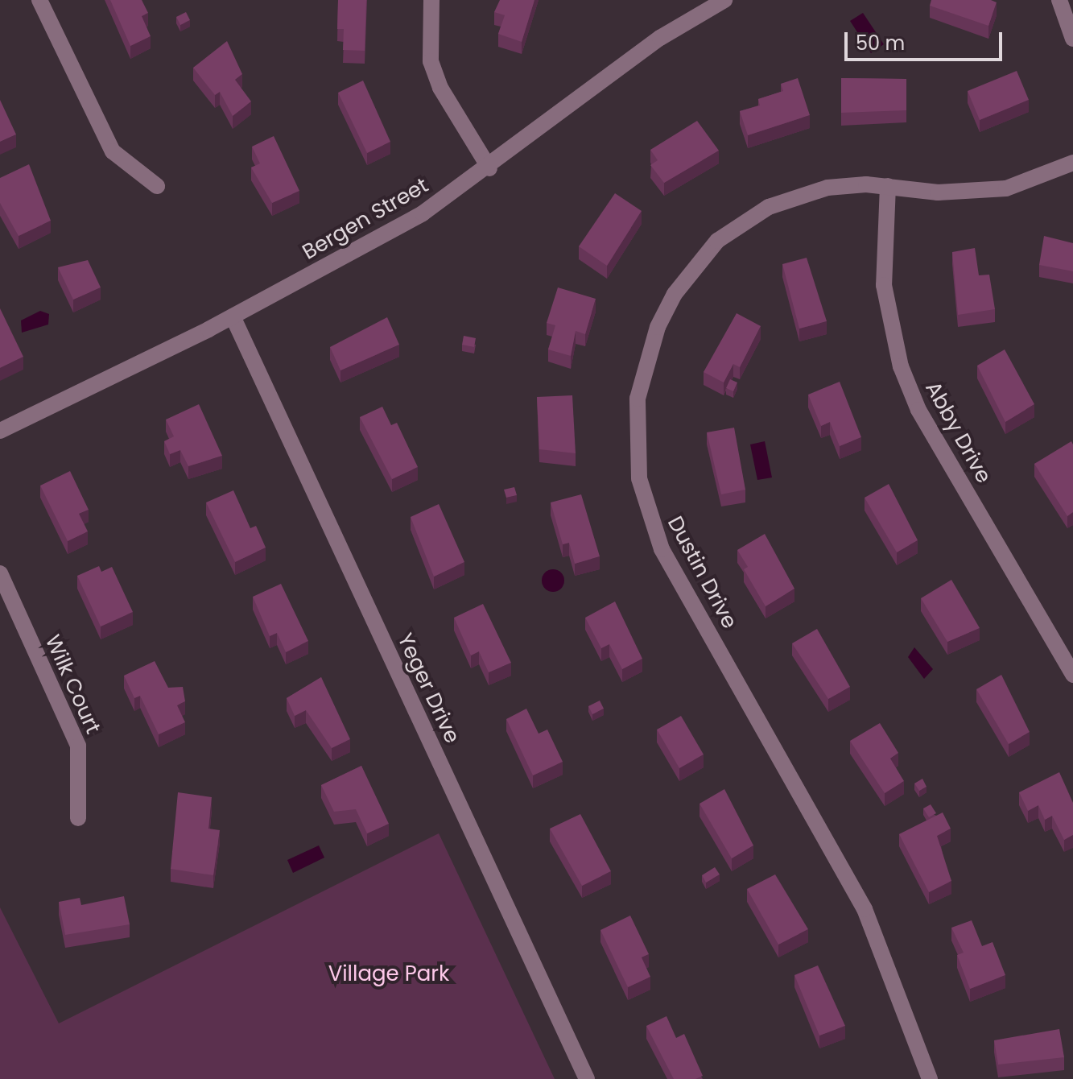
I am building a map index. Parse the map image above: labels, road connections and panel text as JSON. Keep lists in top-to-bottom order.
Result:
{
  "streets": {
    "street": [
      "Bergen Street",
      "Abby Drive",
      "Dustin Drive",
      "Wilk Court",
      "Yeger Drive"
    ]
  },
  "crossings": [
    ["Bergen Street", "Yeger Drive"],
    ["Abby Drive", "Dustin Drive"]
  ],
  "parks": ["Village Park"],
  "scale_bar": "50 m"
}
